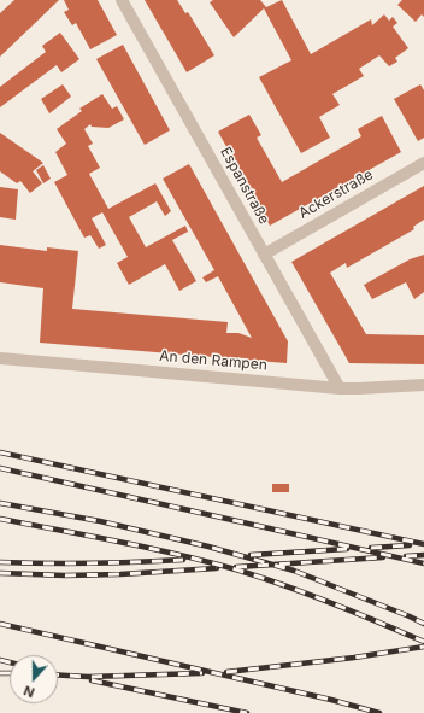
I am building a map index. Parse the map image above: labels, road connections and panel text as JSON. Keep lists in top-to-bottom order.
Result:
{
  "streets": {
    "street": ["Espanstraße", "Ackerstraße", "An den Rampen"]
  },
  "crossings": [
    ["Espanstraße", "Ackerstraße"],
    ["Espanstraße", "An den Rampen"]
  ],
  "north": "bottom"
}
